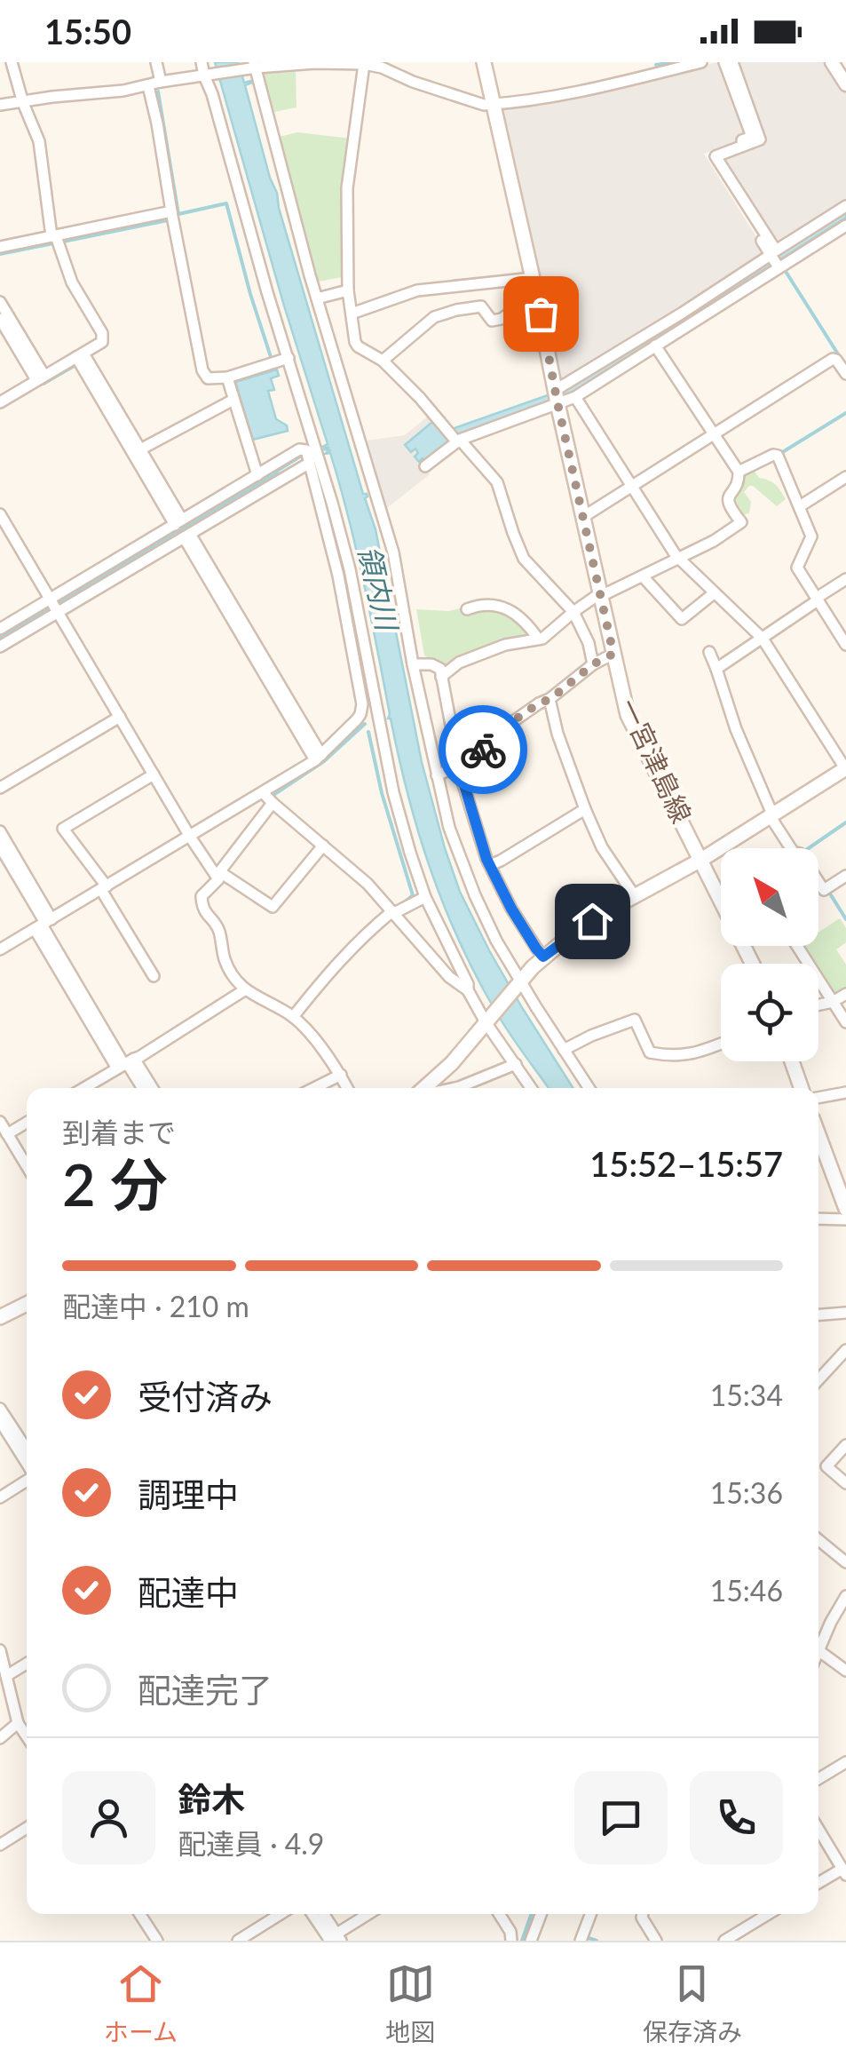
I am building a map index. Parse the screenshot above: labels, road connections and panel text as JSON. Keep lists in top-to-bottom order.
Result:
{
  "streets": {
    "main road": ["一宮津島線"]
  },
  "water": ["領内川"],
  "north": "top left",
  "page": {
    "status": "15:50",
    "heading": ["2 分", "到着まで", "15:52–15:57"],
    "panel": ["鈴木", "配達員 · 4.9"],
    "bar": "配達中 · 210 m",
    "list": [
      ["受付済み", "15:34"],
      ["調理中", "15:36"],
      ["配達中", "15:46"],
      "配達完了"
    ],
    "tabs": ["ホーム", "地図", "保存済み"]
  }
}
